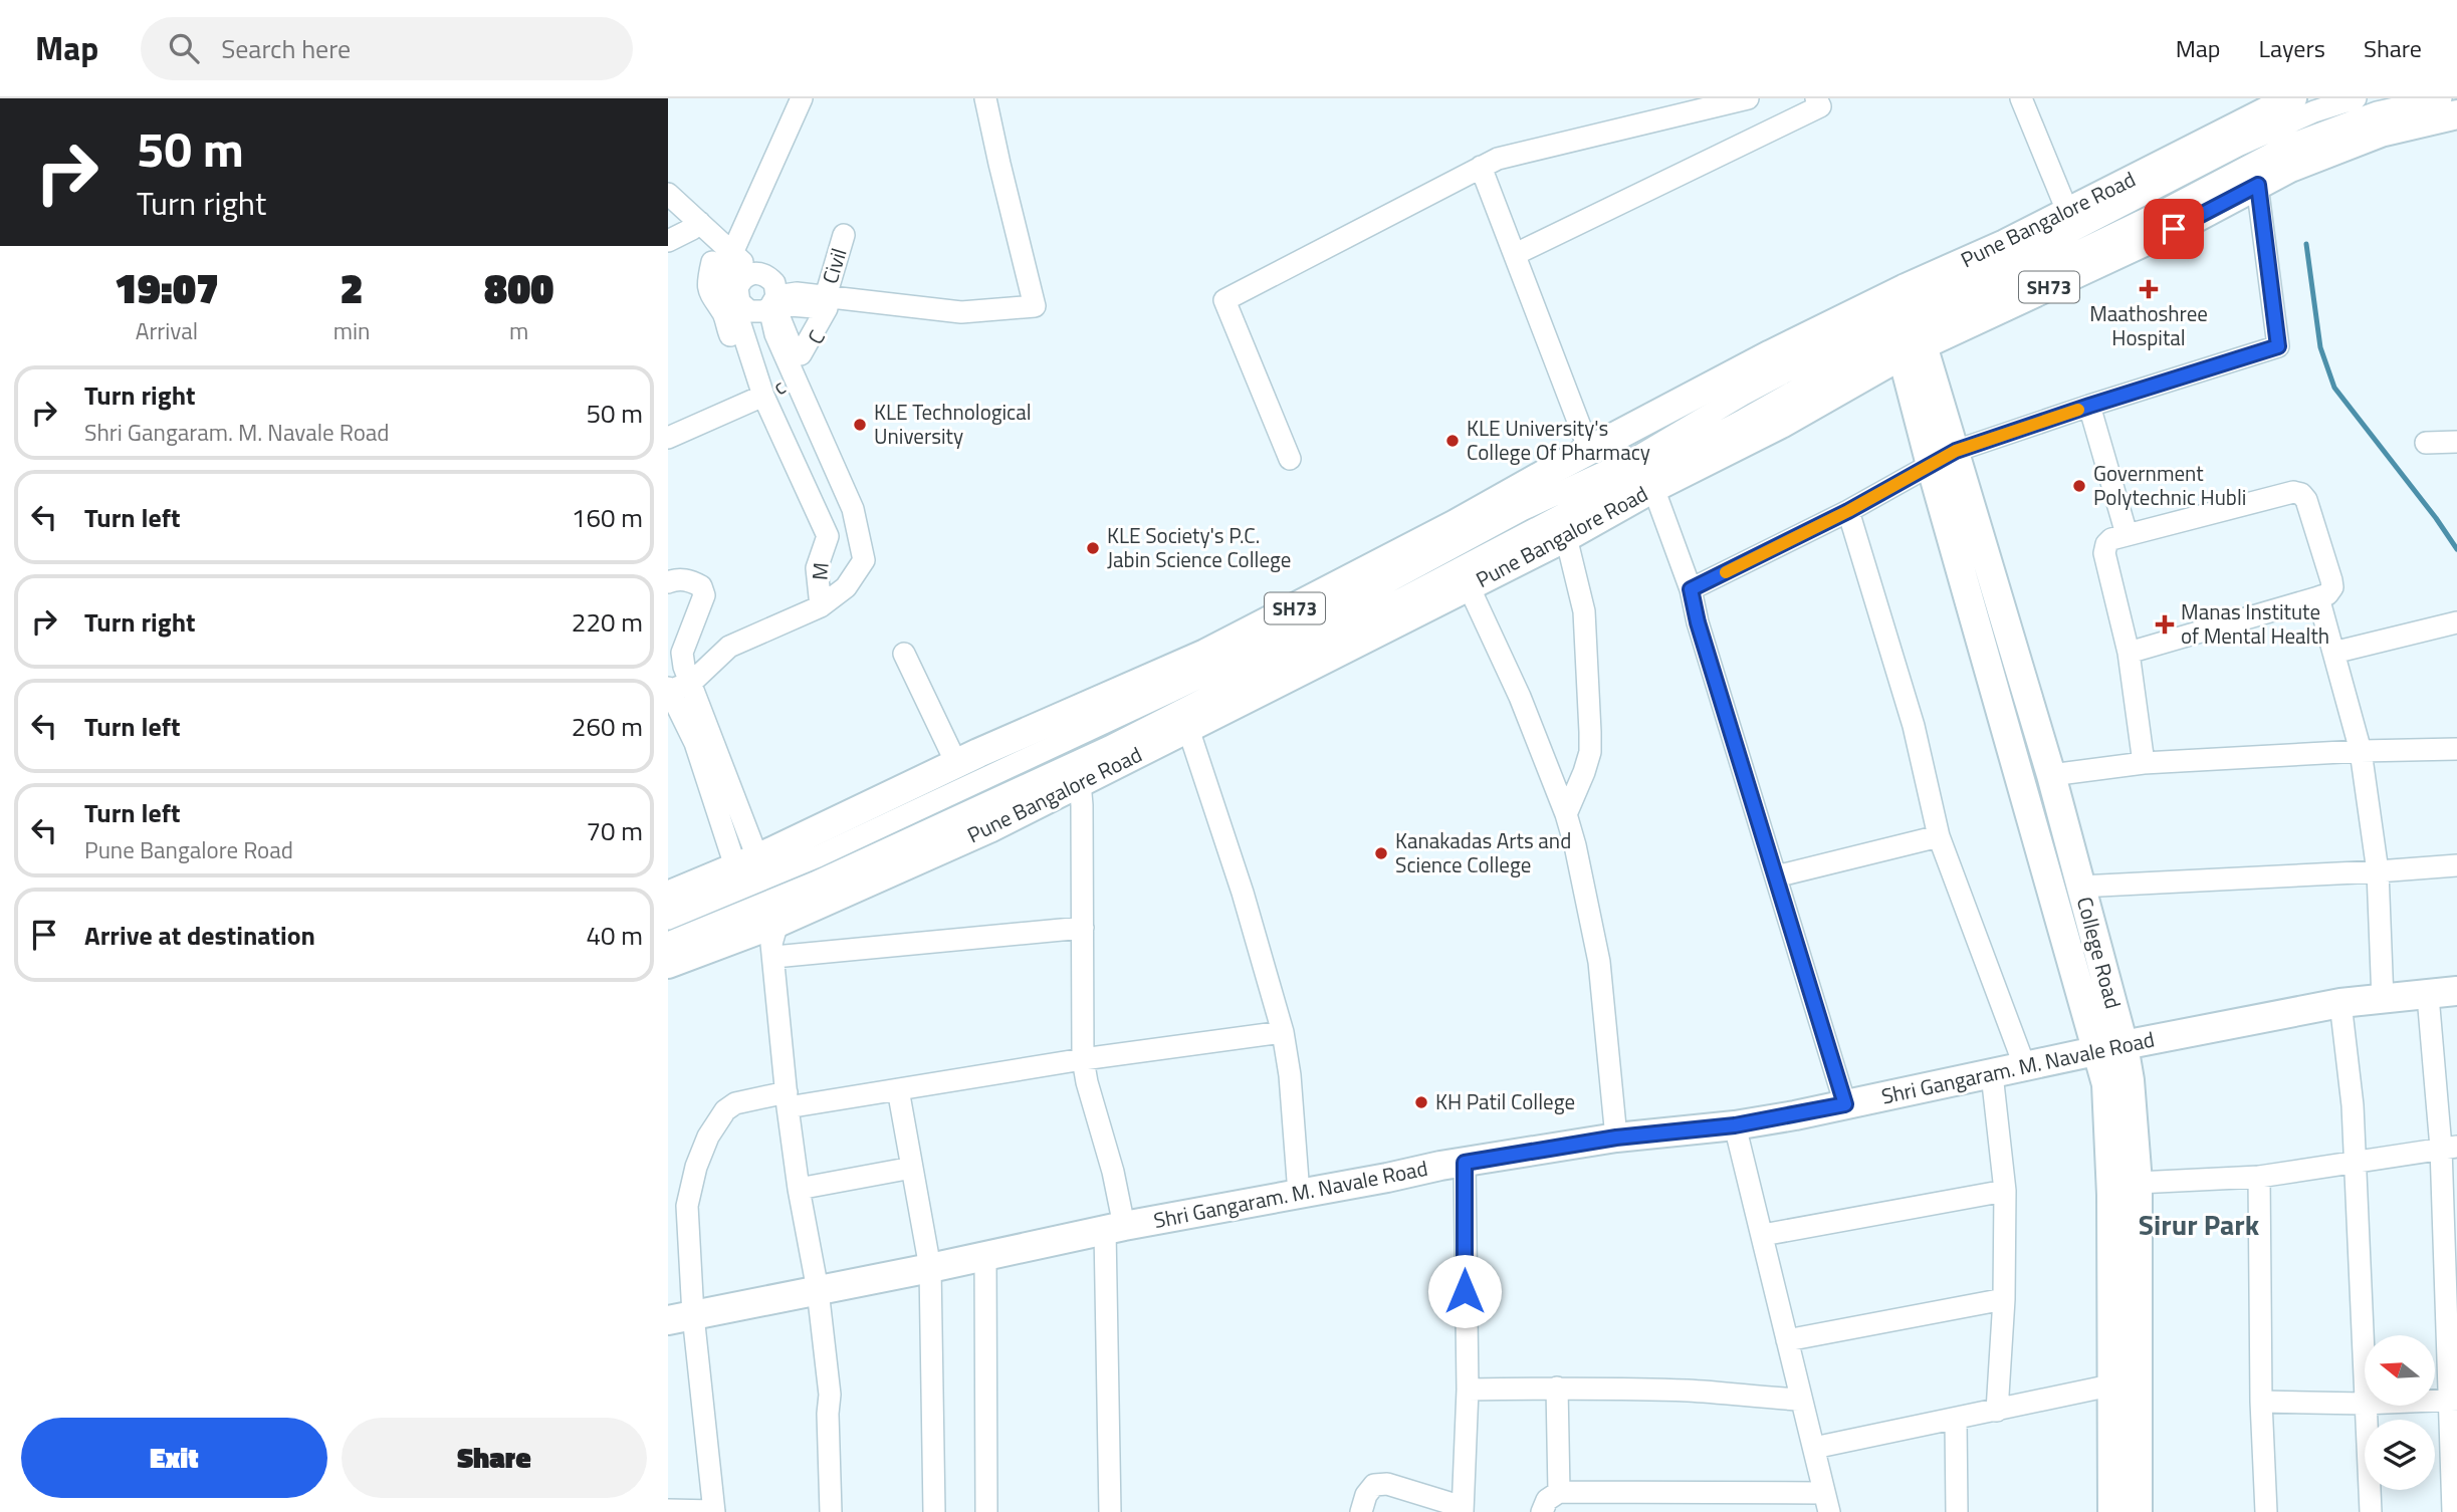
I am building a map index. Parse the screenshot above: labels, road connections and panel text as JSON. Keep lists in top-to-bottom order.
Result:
{
  "streets": {
    "main road": [
      "Pune Bangalore Road",
      "SH73",
      "College Road",
      "Shri Gangaram. M. Navale Road"
    ],
    "street": [
      "Civil",
      "C",
      "c",
      "M"
    ]
  },
  "crossings": [
    ["Pune Bangalore Road", "College Road"],
    ["Civil", "C"],
    ["C", "c"],
    ["College Road", "Shri Gangaram. M. Navale Road"]
  ],
  "districts": ["Sirur Park"],
  "places": {
    "health": ["Maathoshree Hospital", "Manas Institute of Mental Health"],
    "other": [
      "KLE Technological University",
      "KLE University's College Of Pharmacy",
      "Government Polytechnic Hubli",
      "KLE Society's P.C. Jabin Science College",
      "Kanakadas Arts and Science College",
      "KH Patil College"
    ]
  },
  "north": "left",
  "page": {
    "header": "Map",
    "search": "Search here",
    "nav": ["Map", "Layers", "Share"],
    "turn": ["50 m", "Turn right"],
    "eta": [
      "19:07",
      "Arrival",
      "2",
      "min",
      "800",
      "m"
    ],
    "list": [
      {
        "name": "Turn right",
        "note": "Shri Gangaram. M. Navale Road",
        "value": "50 m"
      },
      {
        "name": "Turn left",
        "value": "160 m"
      },
      {
        "name": "Turn right",
        "value": "220 m"
      },
      {
        "name": "Turn left",
        "value": "260 m"
      },
      {
        "name": "Turn left",
        "note": "Pune Bangalore Road",
        "value": "70 m"
      },
      {
        "name": "Arrive at destination",
        "value": "40 m"
      }
    ],
    "buttons": ["Exit", "Share"]
  }
}
